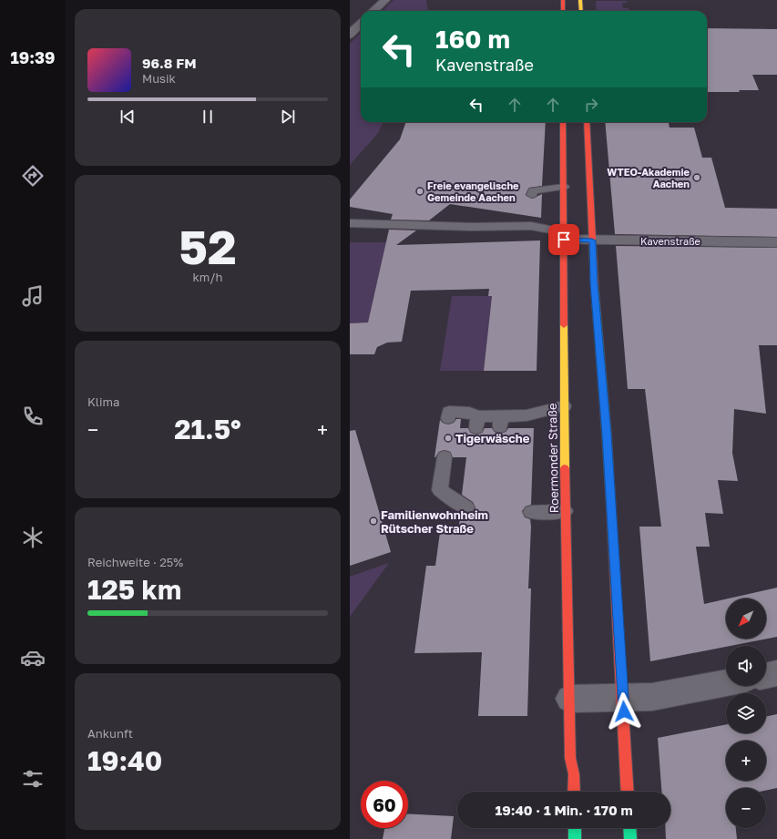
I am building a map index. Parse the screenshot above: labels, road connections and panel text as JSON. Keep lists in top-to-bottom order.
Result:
{
  "streets": {
    "main road": ["Roermonder Straße"],
    "street": ["Kavenstraße"]
  },
  "crossings": [
    ["Kavenstraße", "Roermonder Straße"]
  ],
  "places": [
    "WTEO-Akademie Aachen",
    "Freie evangelische Gemeinde Aachen",
    "Tigerwäsche",
    "Familienwohnheim Rütscher Straße"
  ],
  "north": "bottom left",
  "page": {
    "tabs": "19:39",
    "turn": ["160 m", "Kavenstraße"],
    "song": ["96.8 FM", "Musik"],
    "tile": [
      ["52", "km/h"],
      "Klima",
      ["Reichweite · 25%", "125 km"],
      ["Ankunft", "19:40"]
    ],
    "heat": ["−", "21.5°", "+"],
    "map_buttons": ["+", "−"],
    "limit": "60",
    "trip": "19:40 · 1 Min. · 170 m"
  }
}
